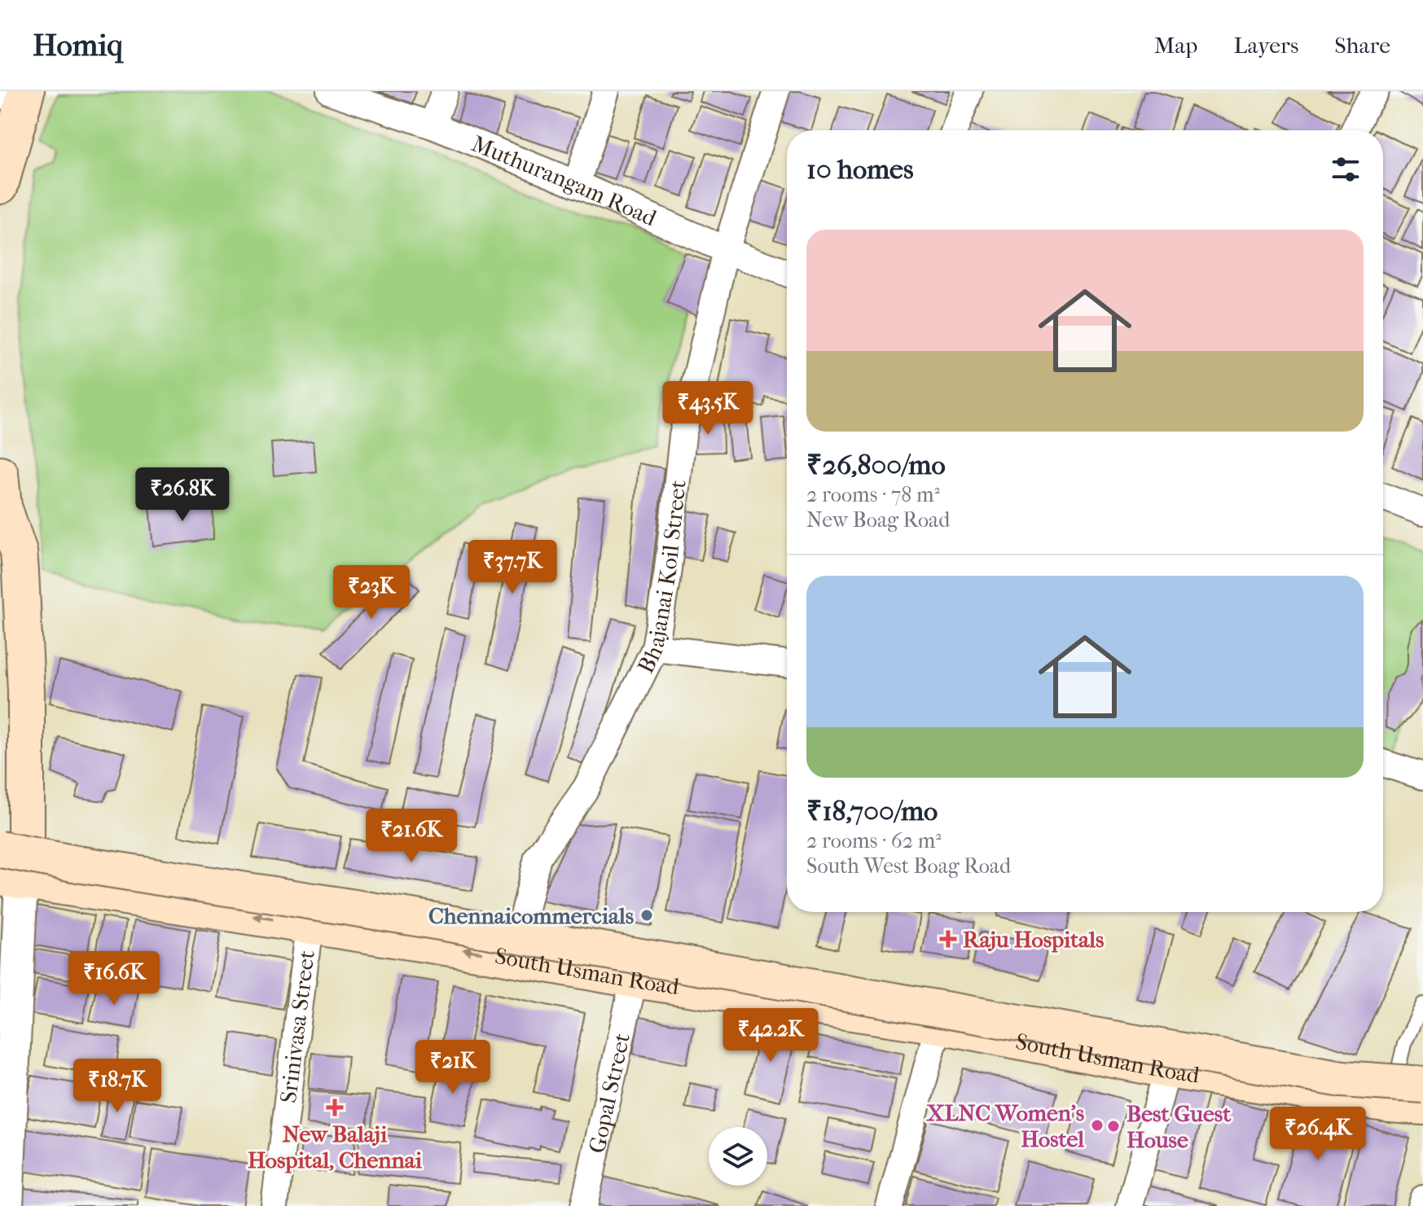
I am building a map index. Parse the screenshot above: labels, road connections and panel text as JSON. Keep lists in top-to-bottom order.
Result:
{
  "streets": {
    "main road": ["South Usman Road"],
    "street": [
      "Muthurangam Road",
      "Bhajanai Koil Street",
      "Srinivasa Street",
      "Gopal Street"
    ]
  },
  "crossings": [
    ["Muthurangam Road", "Bhajanai Koil Street"],
    ["Bhajanai Koil Street", "South Usman Road"],
    ["South Usman Road", "Srinivasa Street"],
    ["South Usman Road", "Gopal Street"]
  ],
  "places": {
    "other": ["Chennaicommercials", "XLNC Women's Hostel", "Best Guest House"],
    "health": ["Raju Hospitals", "New Balaji Hospital, Chennai"]
  },
  "page": {
    "header": "Homiq",
    "nav": ["Map", "Layers", "Share"],
    "heading": "10 homes",
    "list": [
      {
        "name": "₹26,800/mo",
        "note": "2 rooms · 78 m² · New Boag Road"
      },
      {
        "name": "₹18,700/mo",
        "note": "2 rooms · 62 m² · South West Boag Road"
      }
    ],
    "price": [
      "₹43.5K",
      "₹26.8K",
      "₹37.7K",
      "₹23K",
      "₹21.6K",
      "₹16.6K",
      "₹42.2K",
      "₹21K",
      "₹18.7K",
      "₹26.4K"
    ]
  }
}
